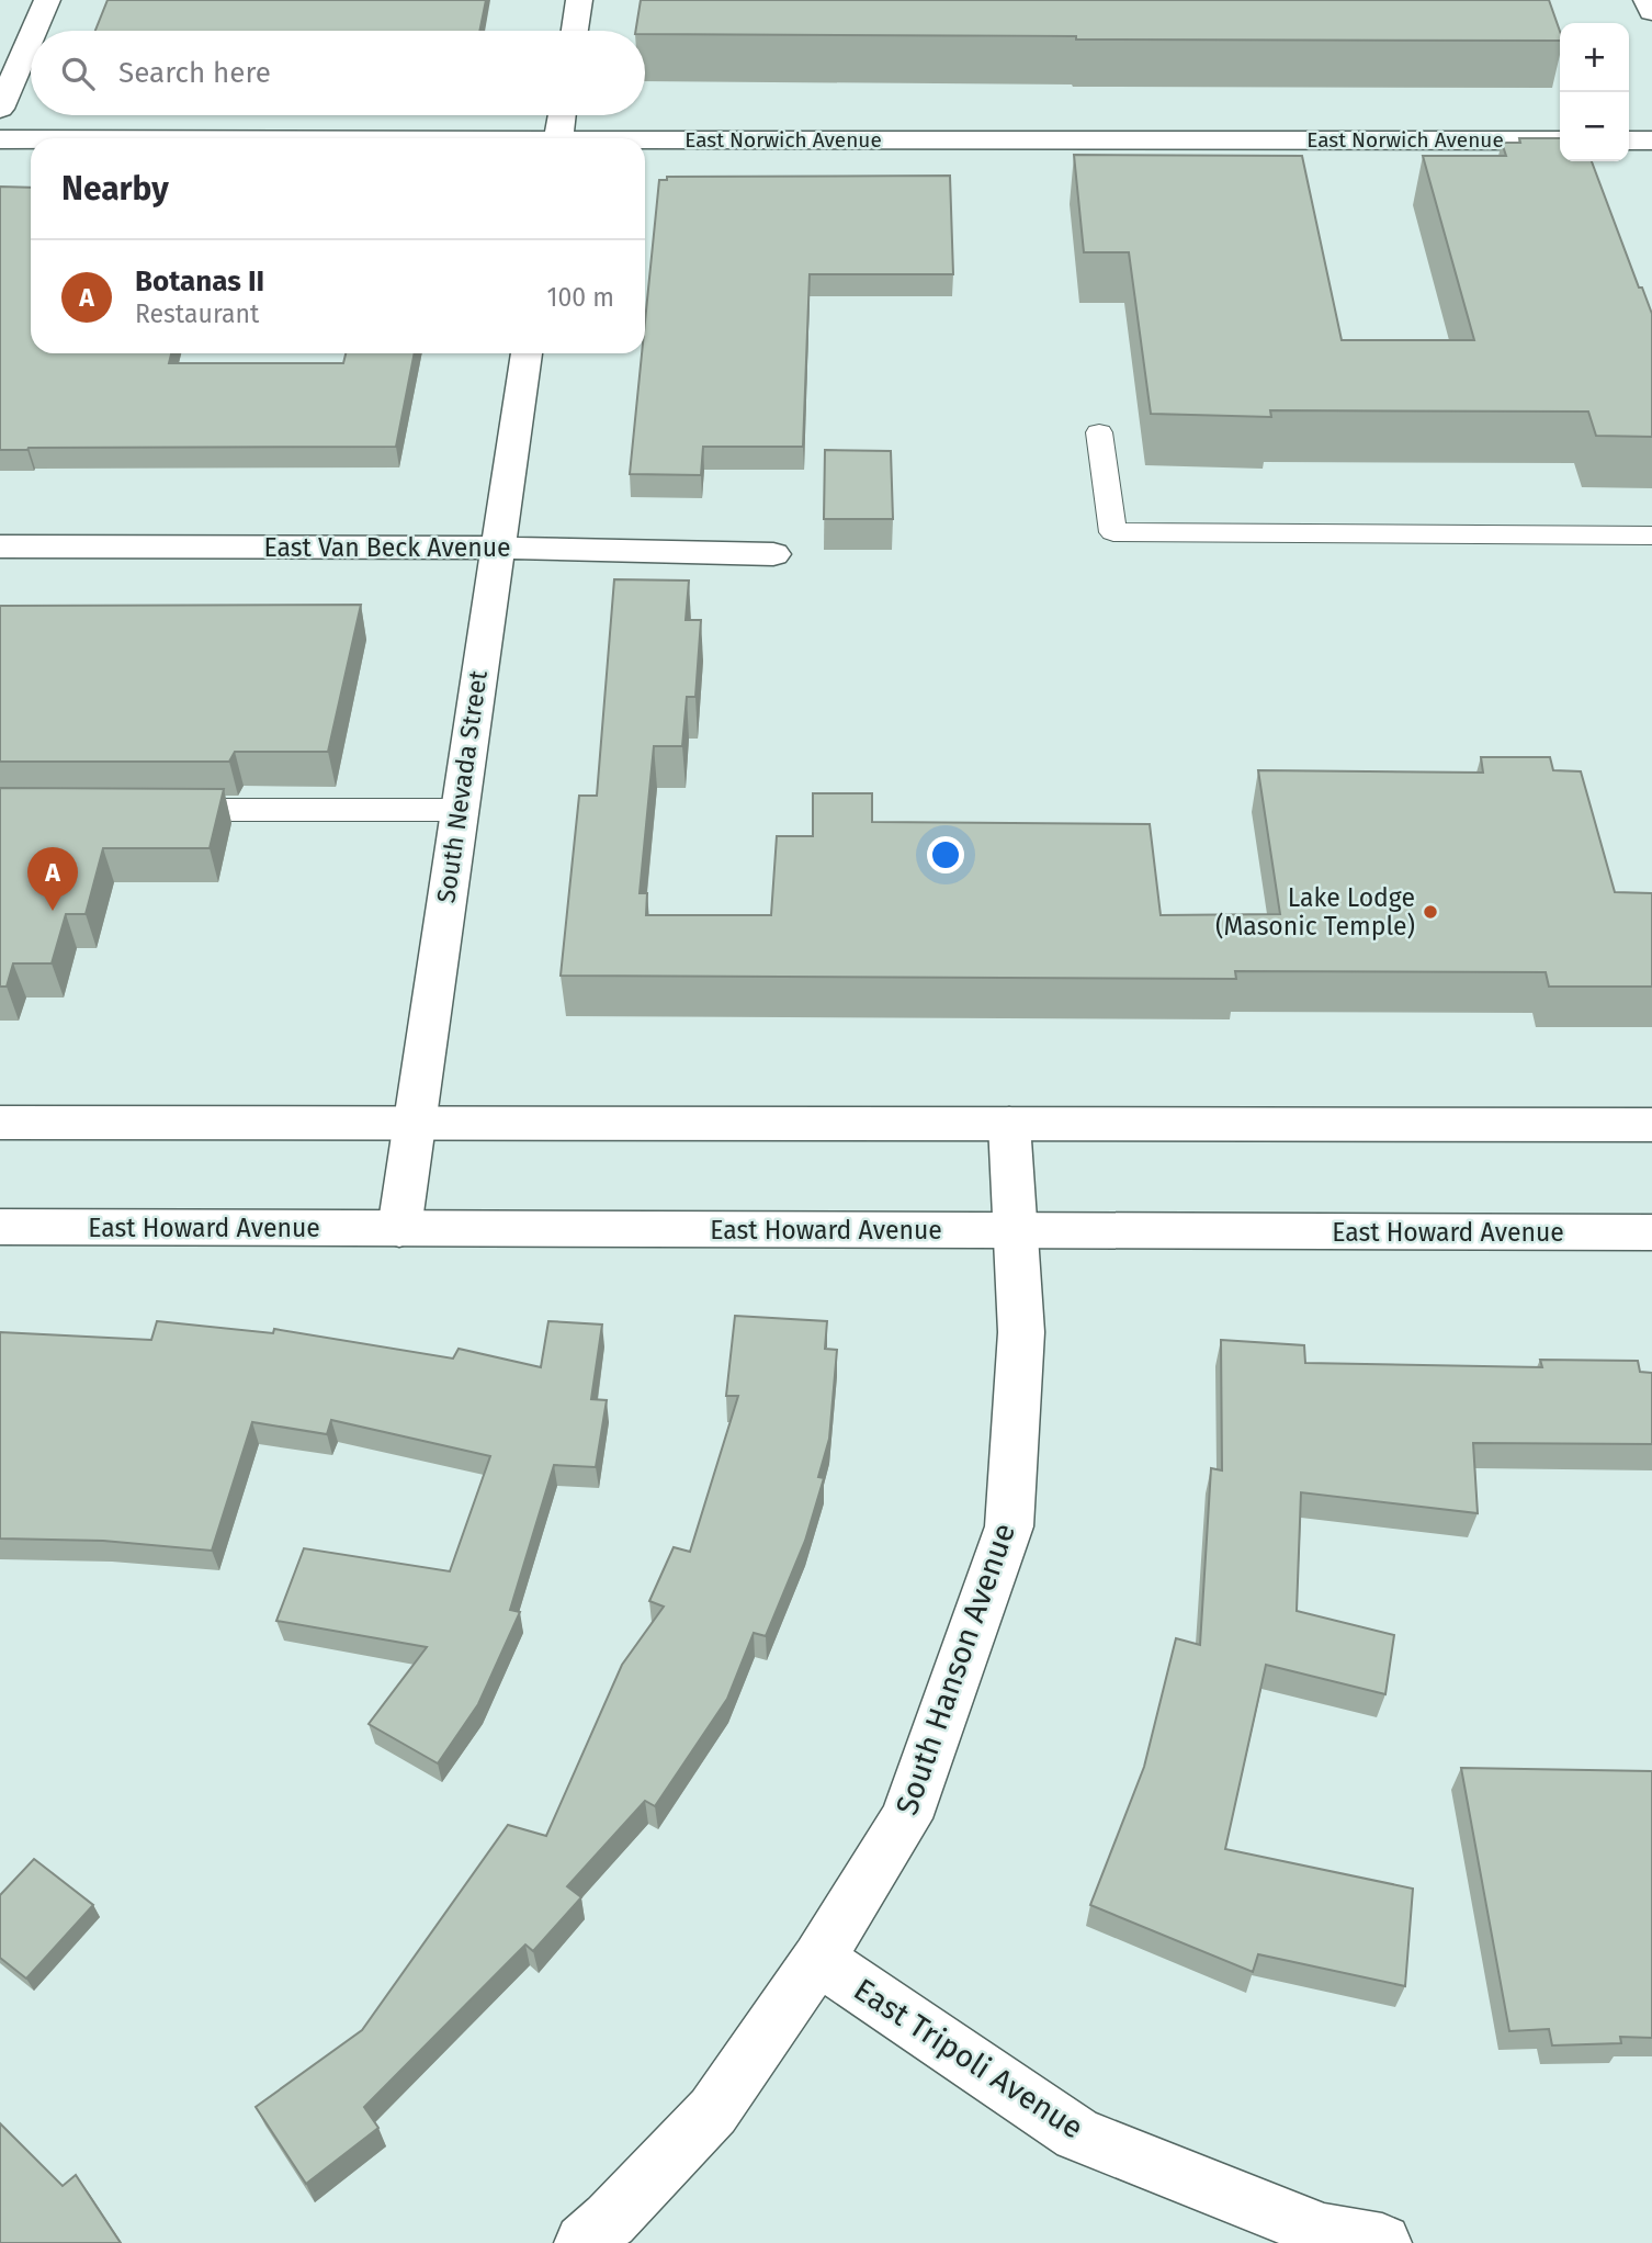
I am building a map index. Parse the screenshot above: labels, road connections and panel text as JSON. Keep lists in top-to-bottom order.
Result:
{
  "streets": {
    "street": [
      "East Norwich Avenue",
      "East Van Beck Avenue",
      "South Nevada Street",
      "East Howard Avenue",
      "South Hanson Avenue",
      "East Tripoli Avenue"
    ]
  },
  "crossings": [
    ["East Van Beck Avenue", "South Nevada Street"],
    ["South Nevada Street", "East Howard Avenue"],
    ["East Howard Avenue", "South Hanson Avenue"],
    ["South Hanson Avenue", "East Tripoli Avenue"]
  ],
  "places": ["Lake Lodge (Masonic Temple)"],
  "page": {
    "map_buttons": ["+", "−"],
    "search": "Search here",
    "heading": "Nearby",
    "list": [
      {
        "mark": "A",
        "name": "Botanas II",
        "note": "Restaurant",
        "value": "100 m"
      }
    ],
    "pins": "A"
  }
}
